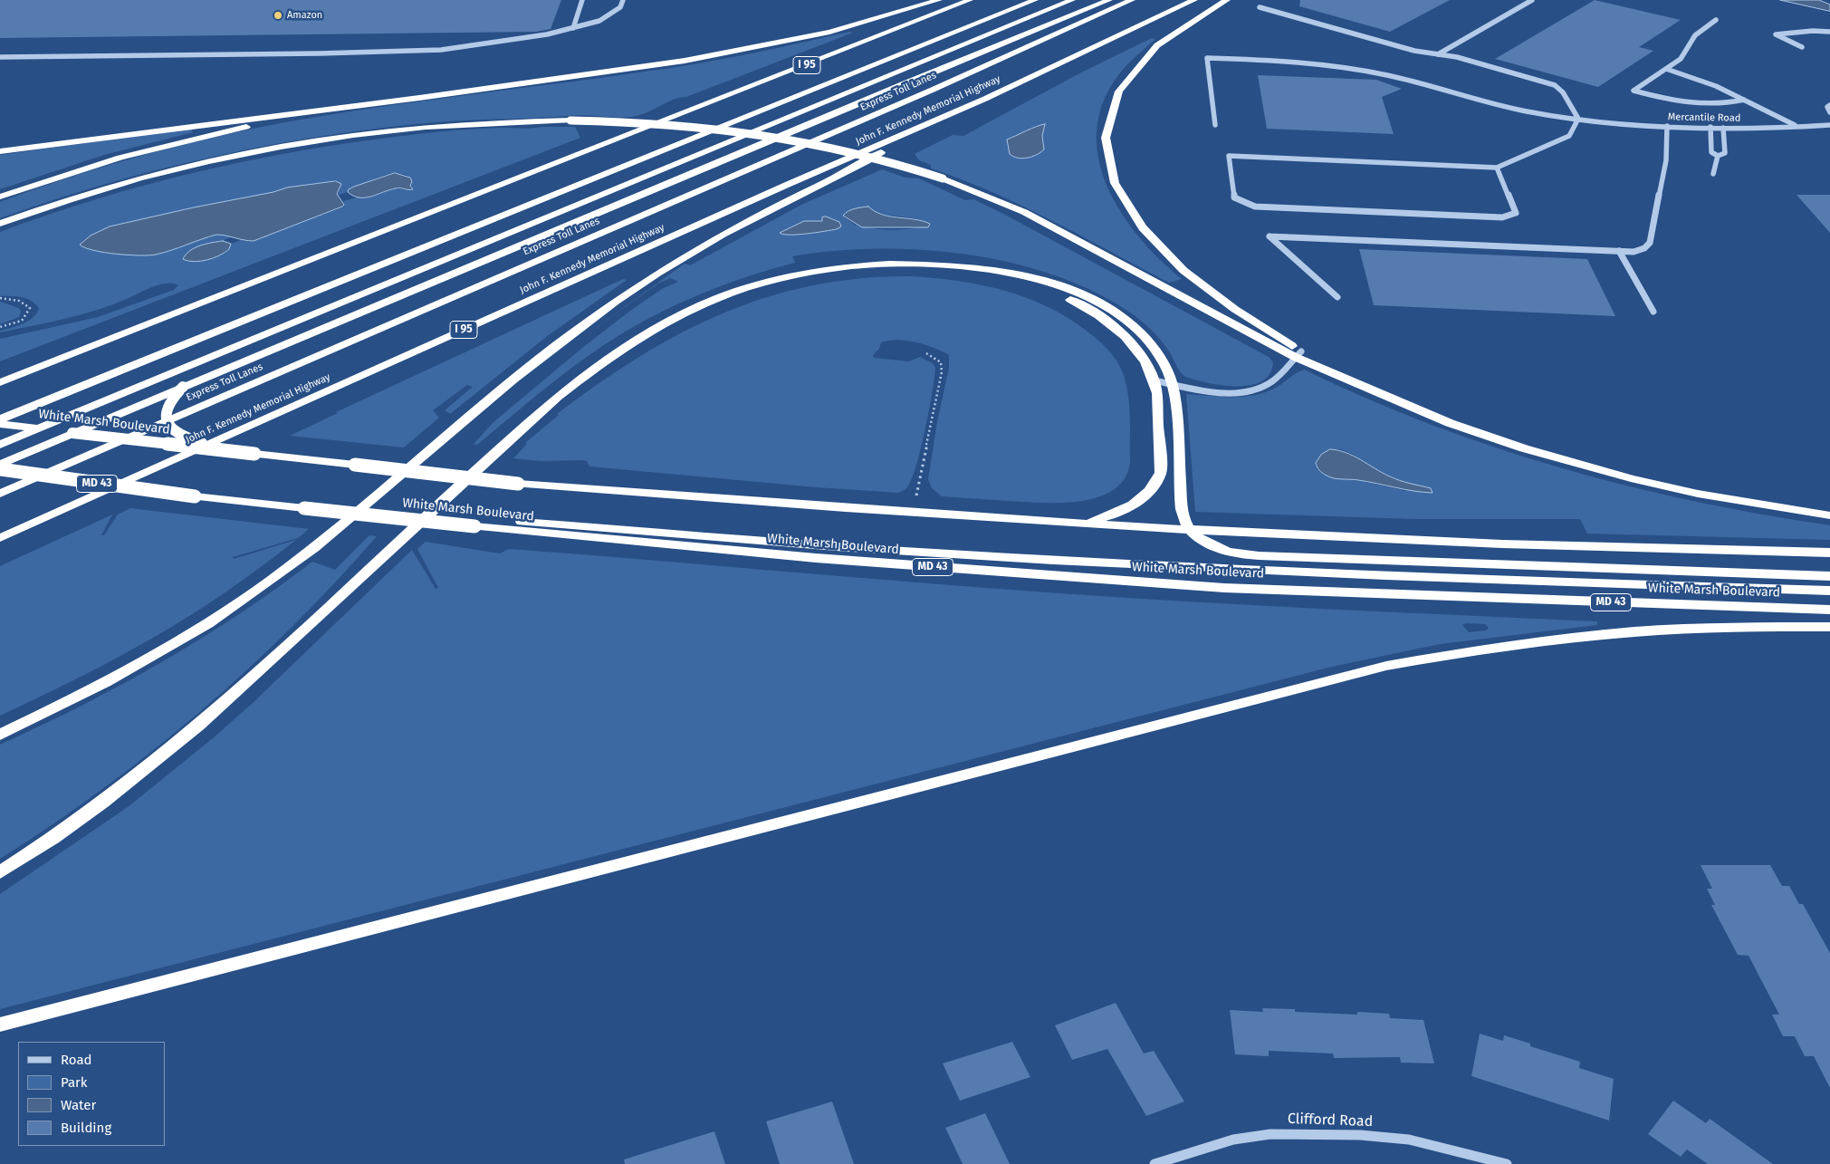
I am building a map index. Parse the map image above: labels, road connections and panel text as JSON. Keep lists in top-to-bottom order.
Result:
{
  "streets": {
    "highway": [
      "I 95",
      "Express Toll Lanes",
      "John F. Kennedy Memorial Highway",
      "White Marsh Boulevard",
      "MD 43"
    ],
    "street": ["Mercantile Road", "Clifford Road"]
  },
  "places": ["Amazon"],
  "legend": [
    "Road",
    "Park",
    "Water",
    "Building"
  ]
}
